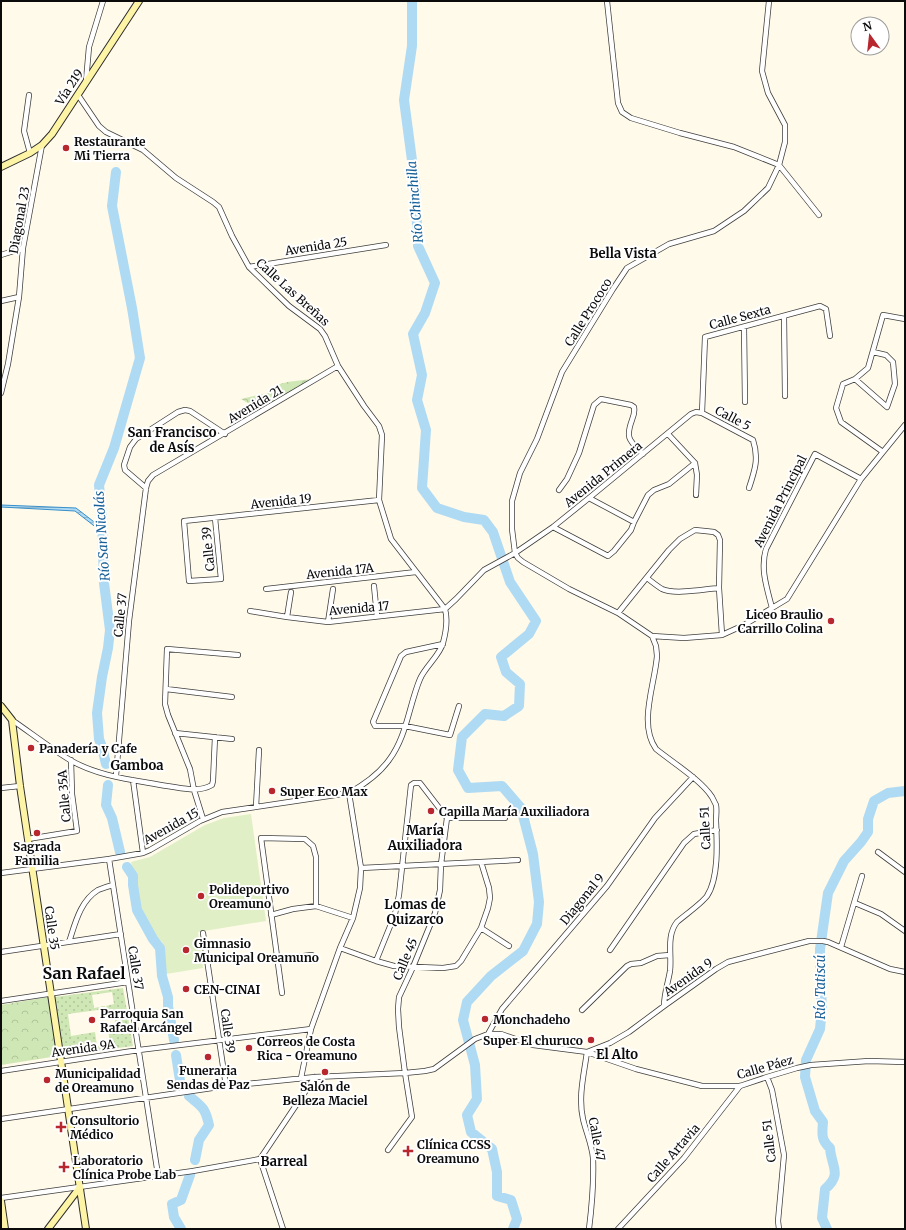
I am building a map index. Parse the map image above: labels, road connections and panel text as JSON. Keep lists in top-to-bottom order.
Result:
{
  "streets": {
    "main road": ["Vía 219", "Calle 35"],
    "street": [
      "Diagonal 23",
      "Avenida 25",
      "Calle Las Breñas",
      "Calle Prococo",
      "Calle Sexta",
      "Avenida 21",
      "Calle 5",
      "Avenida Primera",
      "Avenida 19",
      "Avenida Principal",
      "Calle 39",
      "Avenida 17A",
      "Avenida 17",
      "Calle 37",
      "Calle 35A",
      "Avenida 15",
      "Calle 51",
      "Diagonal 9",
      "Calle 45",
      "Avenida 9",
      "Avenida 9A",
      "Calle Páez",
      "Calle 47",
      "Calle Artavia"
    ]
  },
  "crossings": [
    ["Vía 219", "Diagonal 23"],
    ["Vía 219", "Calle Las Breñas"],
    ["Avenida 25", "Calle Las Breñas"],
    ["Calle Las Breñas", "Avenida 21"],
    ["Calle Las Breñas", "Avenida 19"],
    ["Calle Las Breñas", "Avenida 17A"],
    ["Calle Las Breñas", "Avenida 17"],
    ["Calle Prococo", "Avenida Primera"],
    ["Calle Sexta", "Calle 5"],
    ["Calle Sexta", "Avenida Primera"],
    ["Avenida 21", "Calle 37"],
    ["Calle 5", "Avenida Primera"],
    ["Avenida 19", "Calle 39"],
    ["Calle 39", "Avenida 9A"],
    ["Calle 37", "Avenida 15"],
    ["Calle 37", "Avenida 9A"],
    ["Calle 35A", "Calle 35"],
    ["Avenida 15", "Calle 35"],
    ["Calle 51", "Diagonal 9"],
    ["Calle 51", "Avenida 9"],
    ["Calle 51", "Calle Páez"],
    ["Diagonal 9", "Avenida 9"],
    ["Calle 35", "Avenida 9A"],
    ["Avenida 9", "Calle Páez"],
    ["Avenida 9", "Calle 47"],
    ["Calle Páez", "Calle 47"],
    ["Calle Páez", "Calle Artavia"]
  ],
  "districts": [
    "Bella Vista",
    "San Francisco de Asís",
    "Gamboa",
    "María Auxiliadora",
    "Lomas de Quizarco",
    "San Rafael",
    "El Alto",
    "Barreal"
  ],
  "water": ["Río Chinchilla", "Río San Nicolás", "Río Tatiscú"],
  "places": {
    "other": [
      "Restaurante Mi Tierra",
      "Liceo Braulio Carrillo Colina",
      "Panadería y Cafe",
      "Super Eco Max",
      "Capilla María Auxiliadora",
      "Sagrada Familia",
      "Polideportivo Oreamuno",
      "Gimnasio Municipal Oreamuno",
      "CEN-CINAI",
      "Monchadeho",
      "Parroquia San Rafael Arcángel",
      "Super El churuco",
      "Correos de Costa Rica - Oreamuno",
      "Funeraria Sendas de Paz",
      "Salón de Belleza Maciel",
      "Municipalidad de Oreamuno"
    ],
    "health": ["Consultorio Médico", "Clínica CCSS Oreamuno", "Laboratorio Clínica Probe Lab"]
  },
  "north": "top"
}
